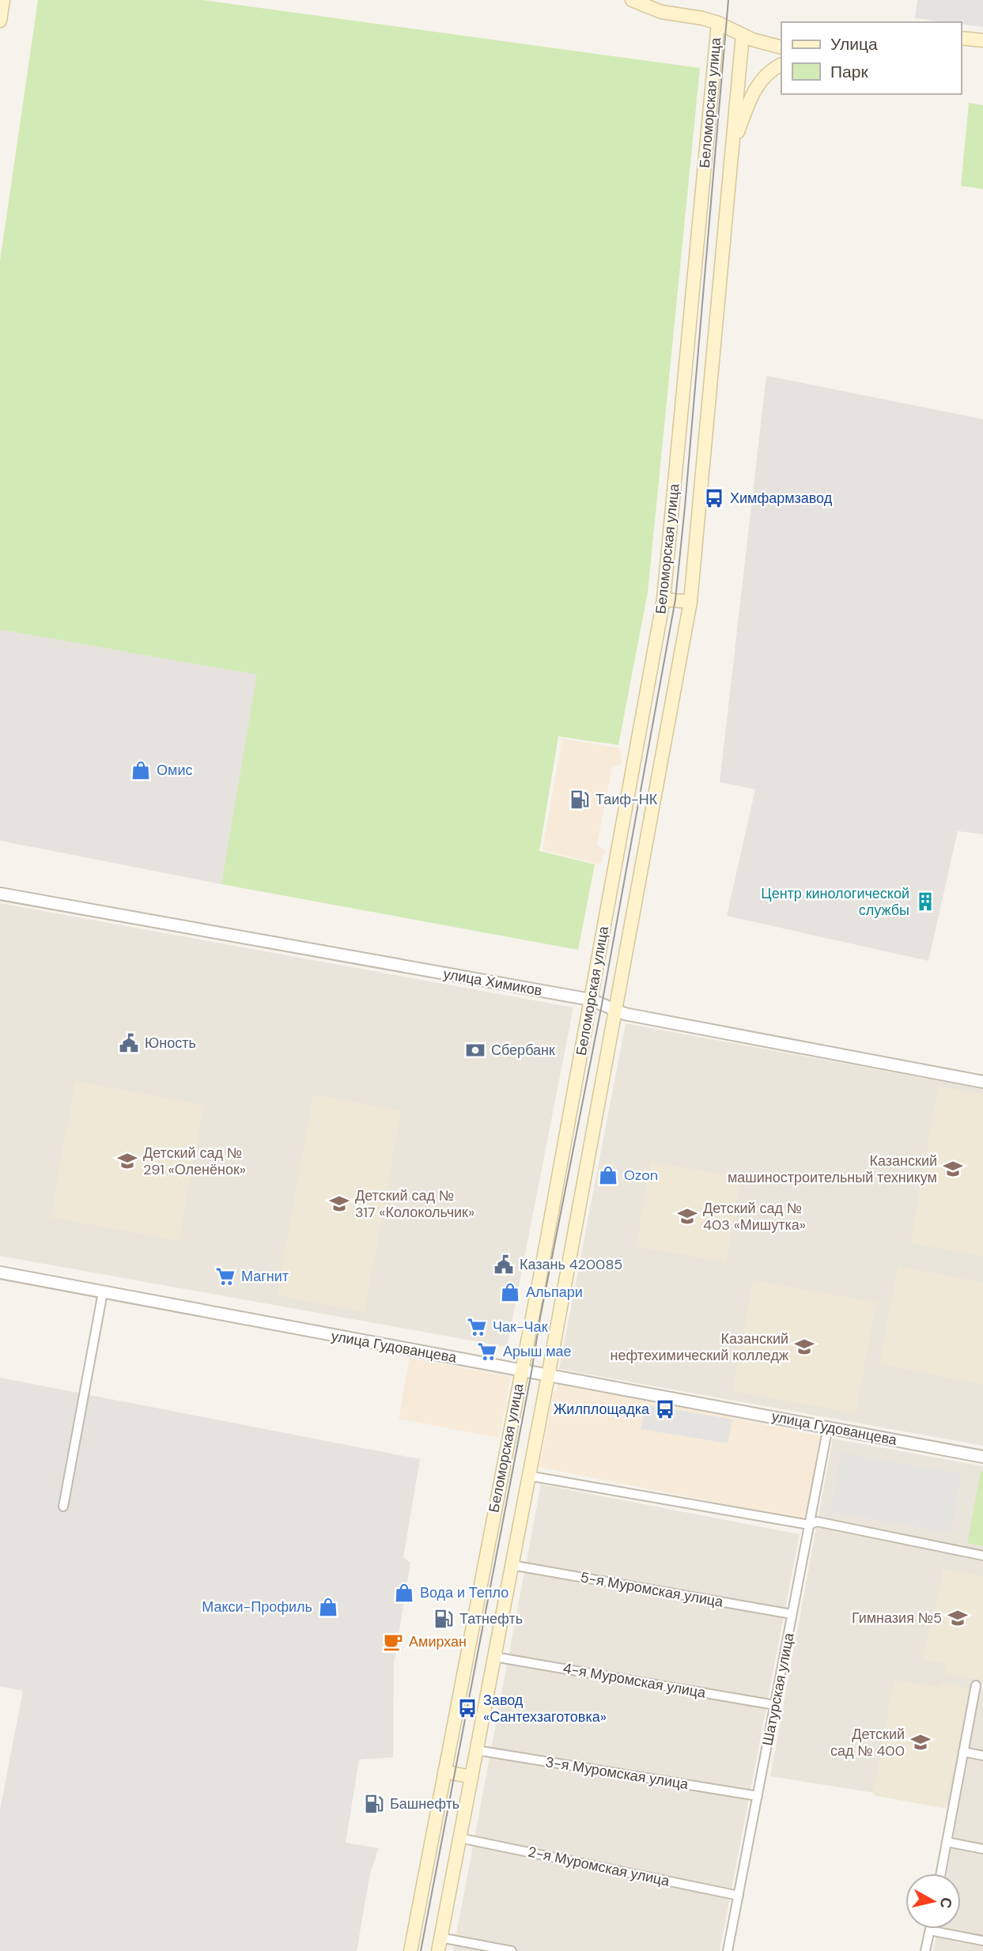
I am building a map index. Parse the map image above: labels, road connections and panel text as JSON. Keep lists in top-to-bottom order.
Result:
{
  "streets": {
    "main road": ["Беломорская улица"],
    "street": [
      "улица Химиков",
      "улица Гудованцева",
      "5-я Муромская улица",
      "4-я Муромская улица",
      "Шатурская улица",
      "3-я Муромская улица",
      "2-я Муромская улица"
    ]
  },
  "crossings": [
    ["Беломорская улица", "улица Химиков"],
    ["Беломорская улица", "улица Гудованцева"],
    ["Беломорская улица", "5-я Муромская улица"],
    ["Беломорская улица", "4-я Муромская улица"],
    ["Беломорская улица", "3-я Муромская улица"],
    ["Беломорская улица", "2-я Муромская улица"],
    ["улица Гудованцева", "Шатурская улица"],
    ["5-я Муромская улица", "Шатурская улица"],
    ["4-я Муромская улица", "Шатурская улица"],
    ["Шатурская улица", "3-я Муромская улица"],
    ["Шатурская улица", "2-я Муромская улица"]
  ],
  "places": {
    "bus stop": ["Химфармзавод", "Жилплощадка", "Завод «Сантехзаготовка»"],
    "shop": [
      "Омис",
      "Ozon",
      "Альпари",
      "Вода и Тепло",
      "Макси-Профиль"
    ],
    "fuel station": ["Таиф-НК", "Татнефть", "Башнефть"],
    "building": ["Центр кинологической службы"],
    "public building": ["Юность", "Казань 420085"],
    "bank": ["Сбербанк"],
    "school or university": [
      "Детский сад № 291 «Оленёнок»",
      "Казанский машиностроительный техникум",
      "Детский сад № 317 «Колокольчик»",
      "Детский сад № 403 «Мишутка»",
      "Казанский нефтехимический колледж",
      "Гимназия №5",
      "Детский сад № 400"
    ],
    "supermarket": ["Магнит", "Чак-Чак", "Арыш мае"],
    "cafe": ["Амирхан"]
  },
  "legend": ["Улица", "Парк"],
  "north": "right"
}
